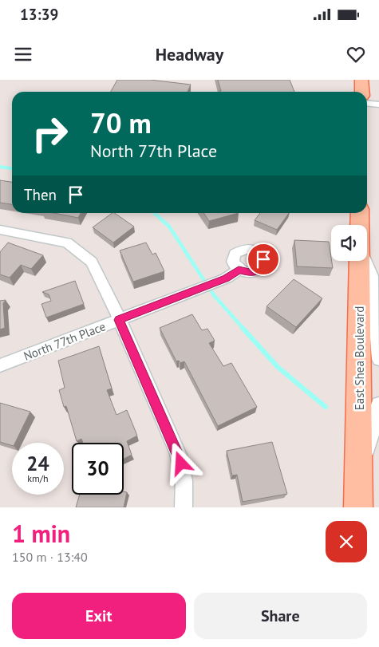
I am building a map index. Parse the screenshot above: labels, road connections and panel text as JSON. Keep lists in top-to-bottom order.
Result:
{
  "streets": {
    "main road": ["East Shea Boulevard"],
    "street": ["North 77th Place"]
  },
  "page": {
    "status": "13:39",
    "header": "Headway",
    "turn": ["70 m", "North 77th Place"],
    "then": "Then",
    "speed": "24 km/h",
    "limit": "30",
    "heading": ["1 min", "150 m · 13:40"],
    "buttons": ["Exit", "Share"]
  }
}
